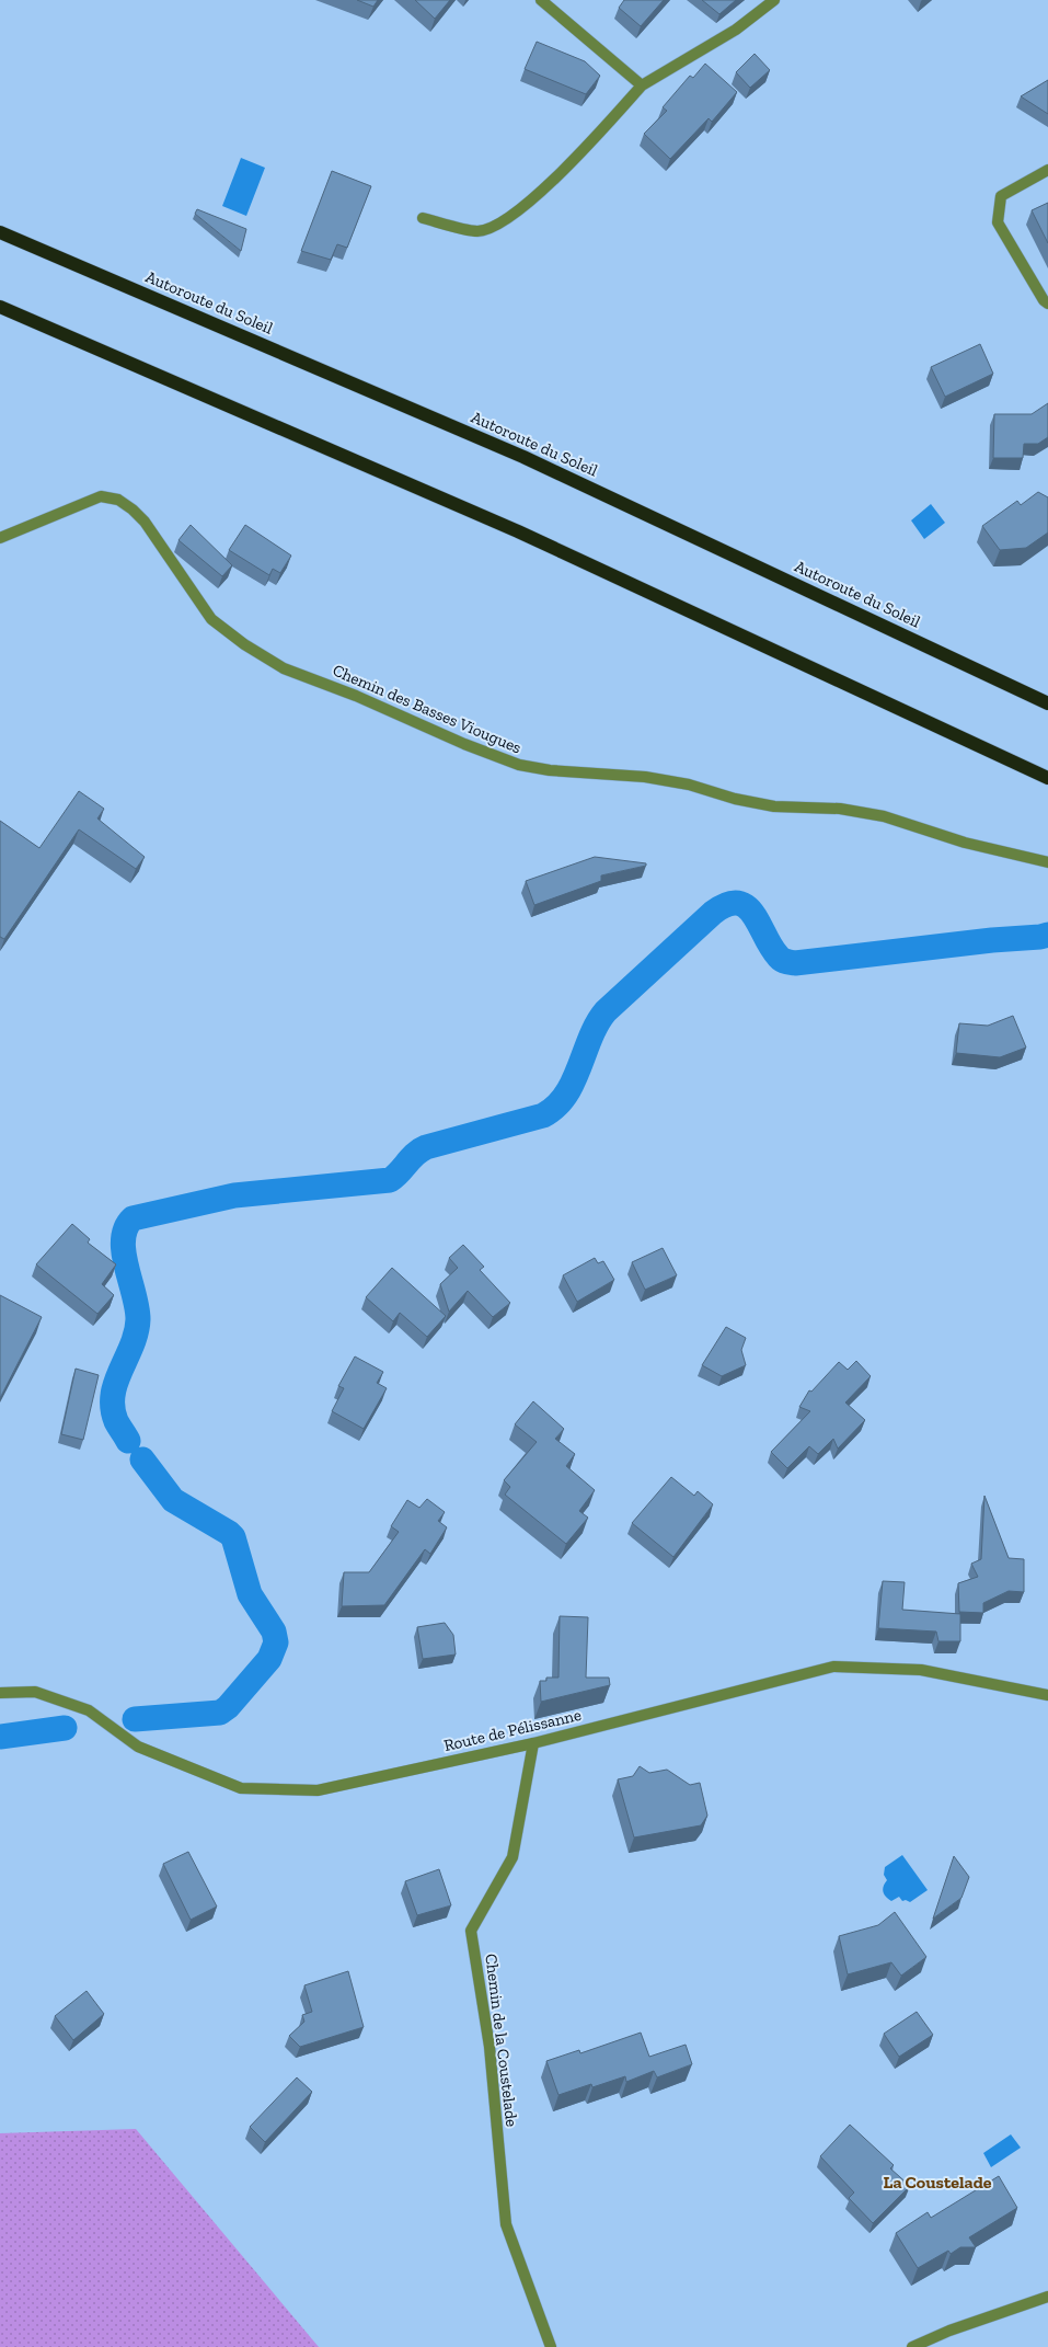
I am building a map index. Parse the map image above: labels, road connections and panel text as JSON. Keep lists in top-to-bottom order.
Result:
{
  "streets": {
    "highway": ["Autoroute du Soleil"],
    "street": ["Chemin des Basses Viougues", "Route de Pélissanne", "Chemin de la Coustelade"]
  },
  "crossings": [
    ["Route de Pélissanne", "Chemin de la Coustelade"]
  ],
  "districts": ["La Coustelade"]
}
